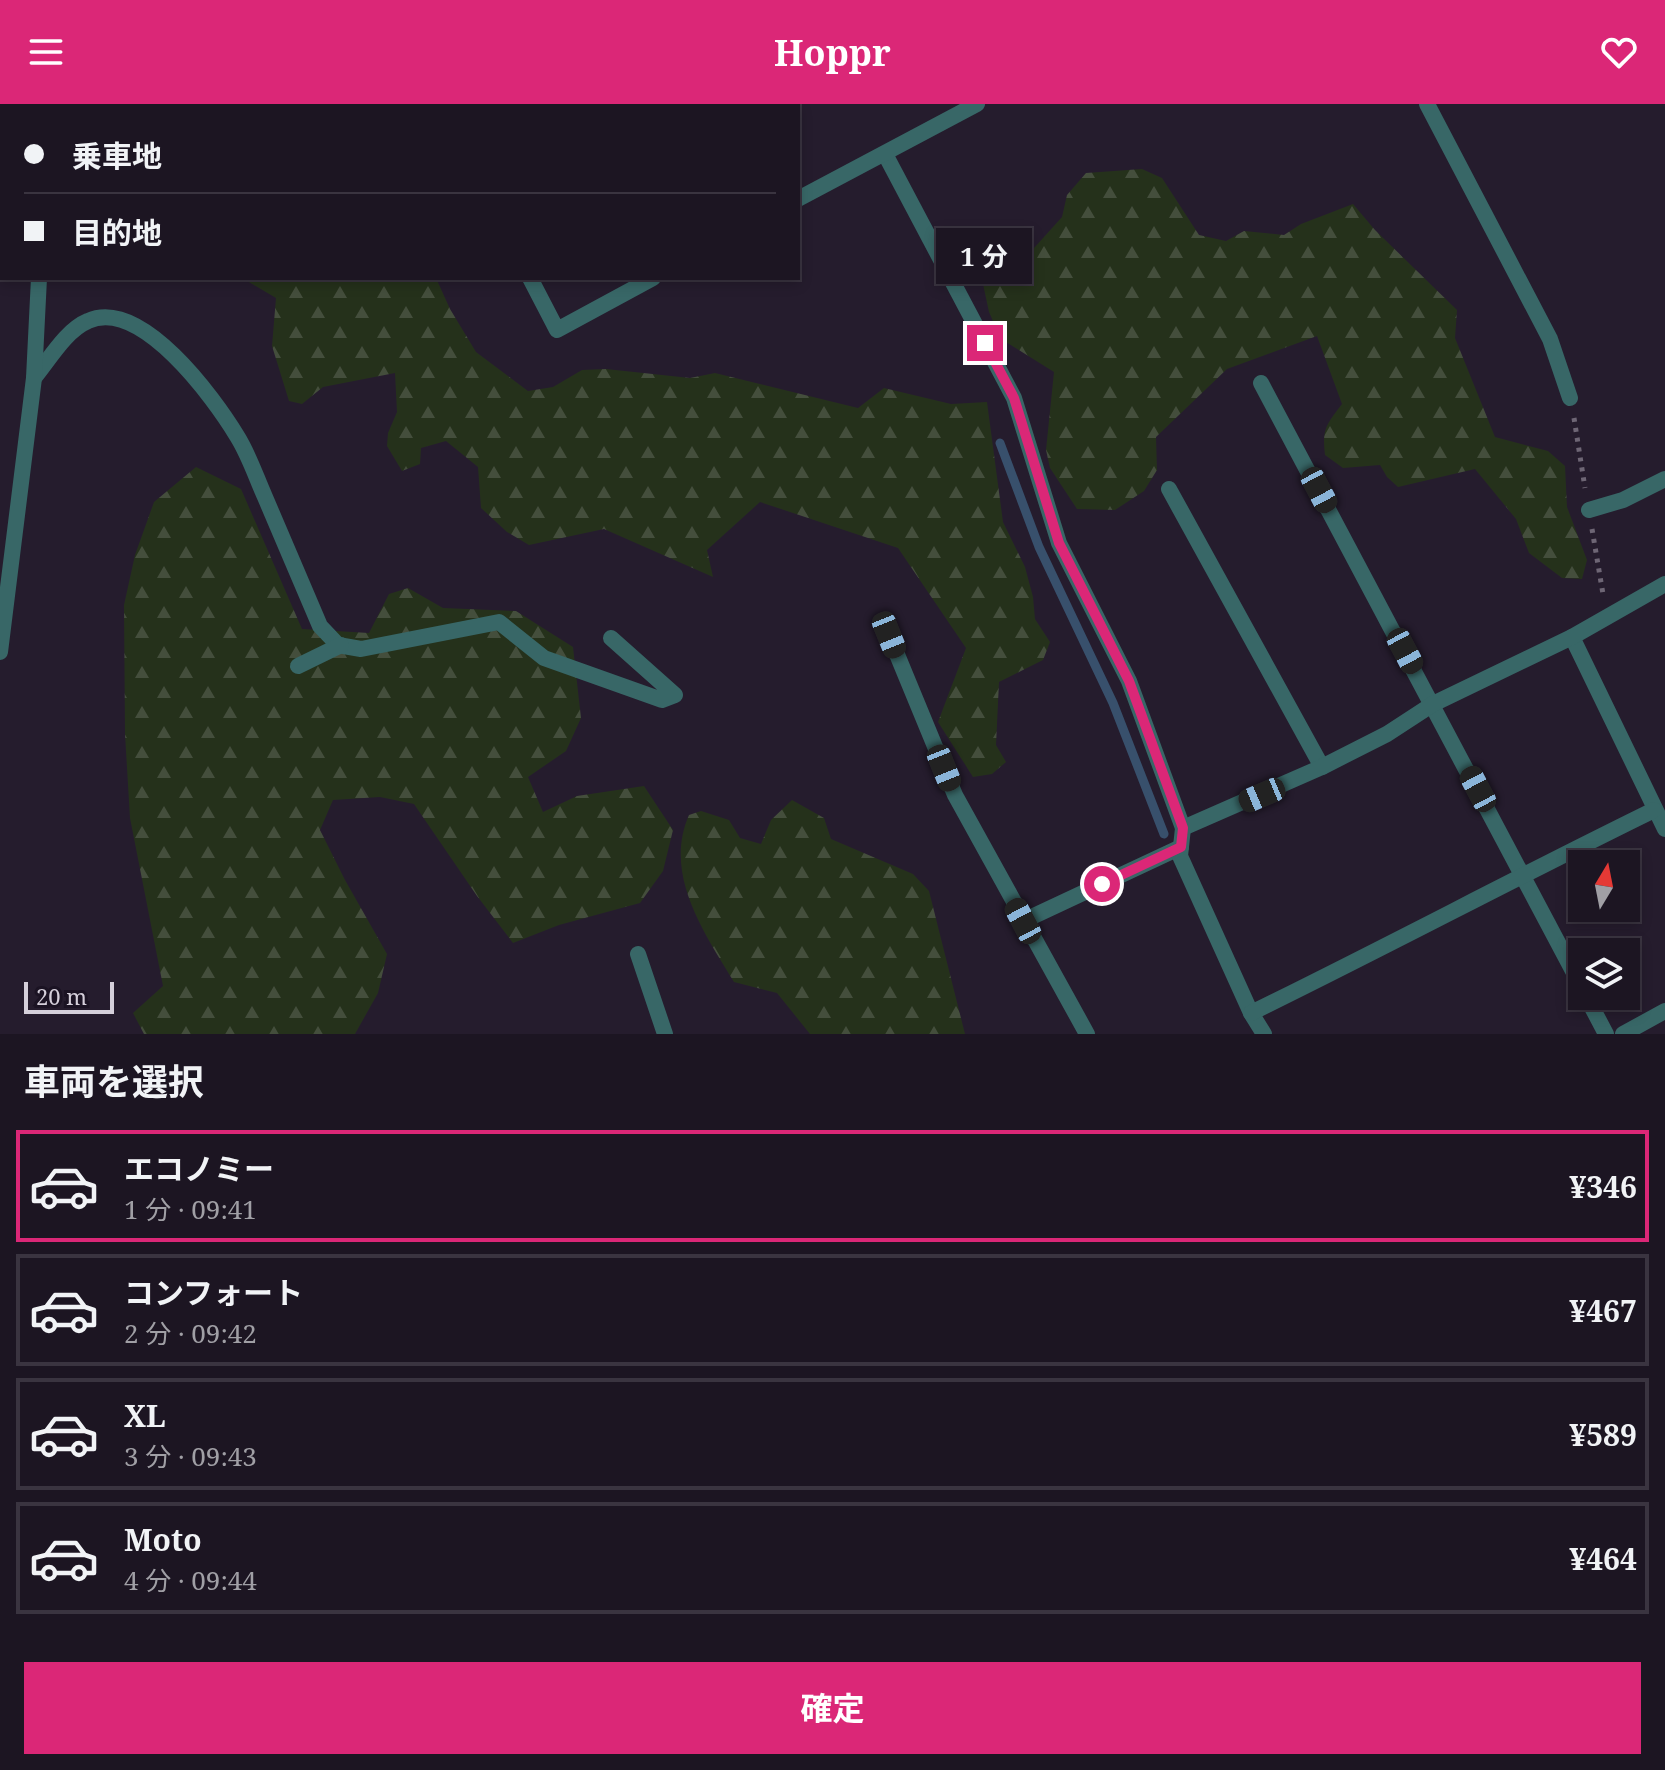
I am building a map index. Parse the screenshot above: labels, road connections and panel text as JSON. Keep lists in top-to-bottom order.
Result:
{
  "scale_bar": "20 m",
  "north": "top",
  "page": {
    "header": "Hoppr",
    "banner": ["乗車地", "目的地"],
    "bubble": "1 分",
    "scale": "20 m",
    "heading": "車両を選択",
    "list": [
      {
        "name": "エコノミー",
        "note": "1 分 · 09:41",
        "value": "¥346"
      },
      {
        "name": "コンフォート",
        "note": "2 分 · 09:42",
        "value": "¥467"
      },
      {
        "name": "XL",
        "note": "3 分 · 09:43",
        "value": "¥589"
      },
      {
        "name": "Moto",
        "note": "4 分 · 09:44",
        "value": "¥464"
      }
    ],
    "buttons": "確定"
  }
}
